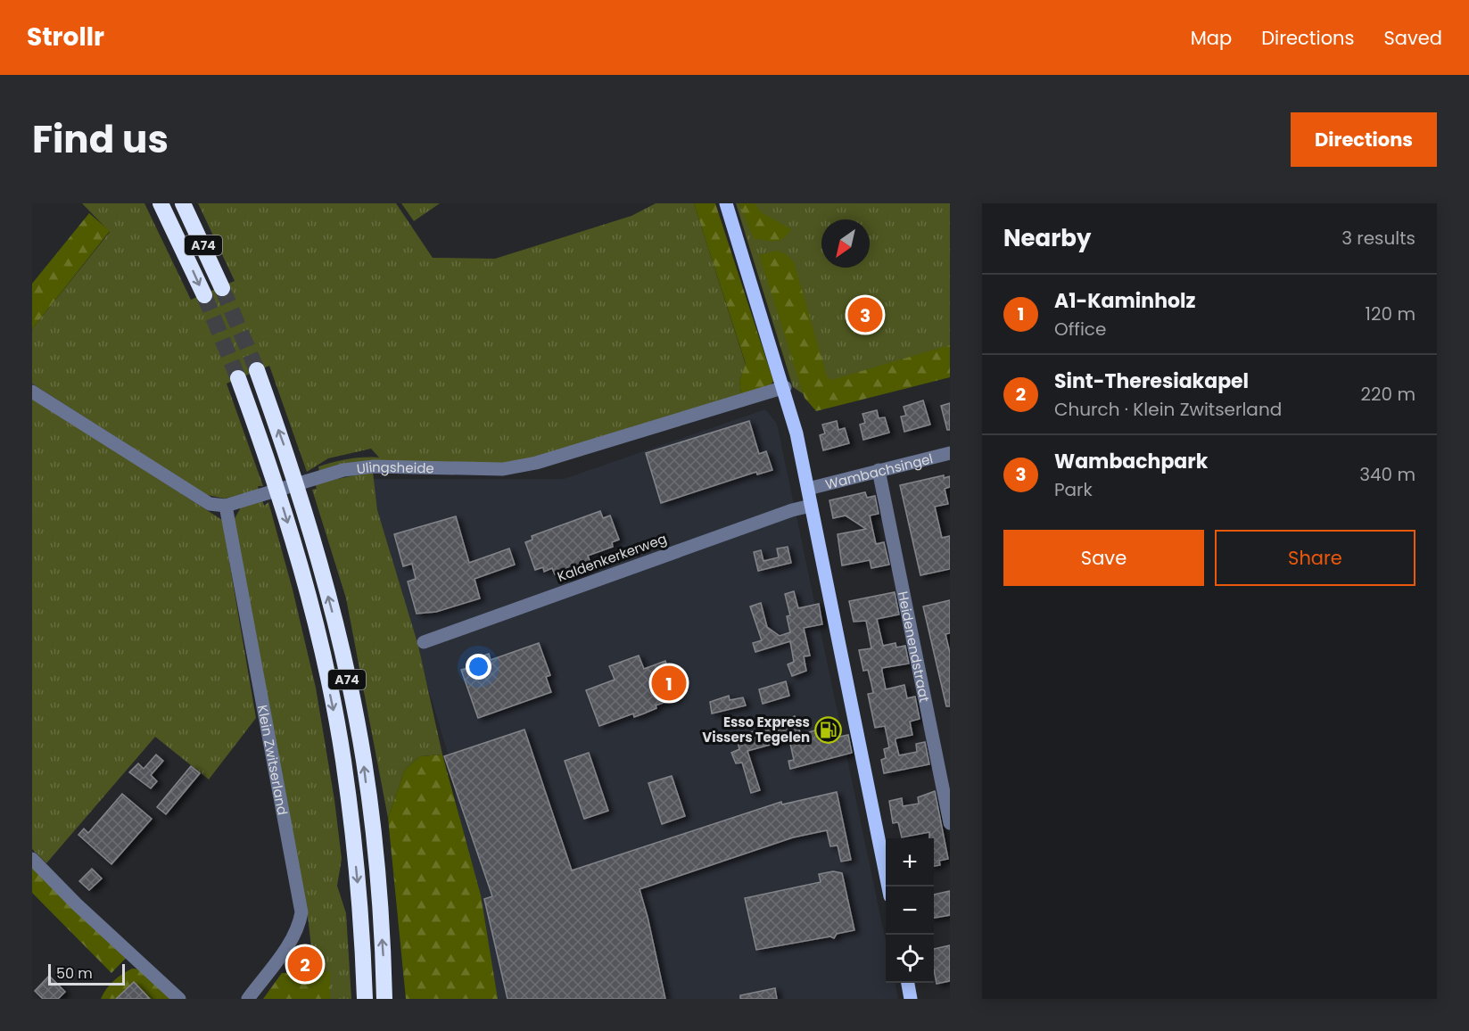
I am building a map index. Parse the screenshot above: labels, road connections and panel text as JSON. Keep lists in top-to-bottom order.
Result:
{
  "streets": {
    "highway": ["A74"],
    "street": [
      "Ulingsheide",
      "Wambachsingel",
      "Kaldenkerkerweg",
      "Heidenendstraat",
      "Klein Zwitserland"
    ]
  },
  "crossings": [
    ["Ulingsheide", "Klein Zwitserland"],
    ["Wambachsingel", "Heidenendstraat"]
  ],
  "places": {
    "fuel station": ["Esso Express Vissers Tegelen"]
  },
  "scale_bar": "50 m",
  "north": "bottom left",
  "page": {
    "header": "Strollr",
    "nav": ["Map", "Directions", "Saved"],
    "title": "Find us",
    "buttons": [
      "Directions",
      ["Save", "Share"]
    ],
    "heading": ["Nearby", "3 results"],
    "list": [
      {
        "mark": "1",
        "name": "A1-Kaminholz",
        "note": "Office",
        "value": "120 m"
      },
      {
        "mark": "2",
        "name": "Sint-Theresiakapel",
        "note": "Church · Klein Zwitserland",
        "value": "220 m"
      },
      {
        "mark": "3",
        "name": "Wambachpark",
        "note": "Park",
        "value": "340 m"
      }
    ],
    "pins": ["3", "1", "2"],
    "map_buttons": ["+", "−"],
    "scale": "50 m"
  }
}
